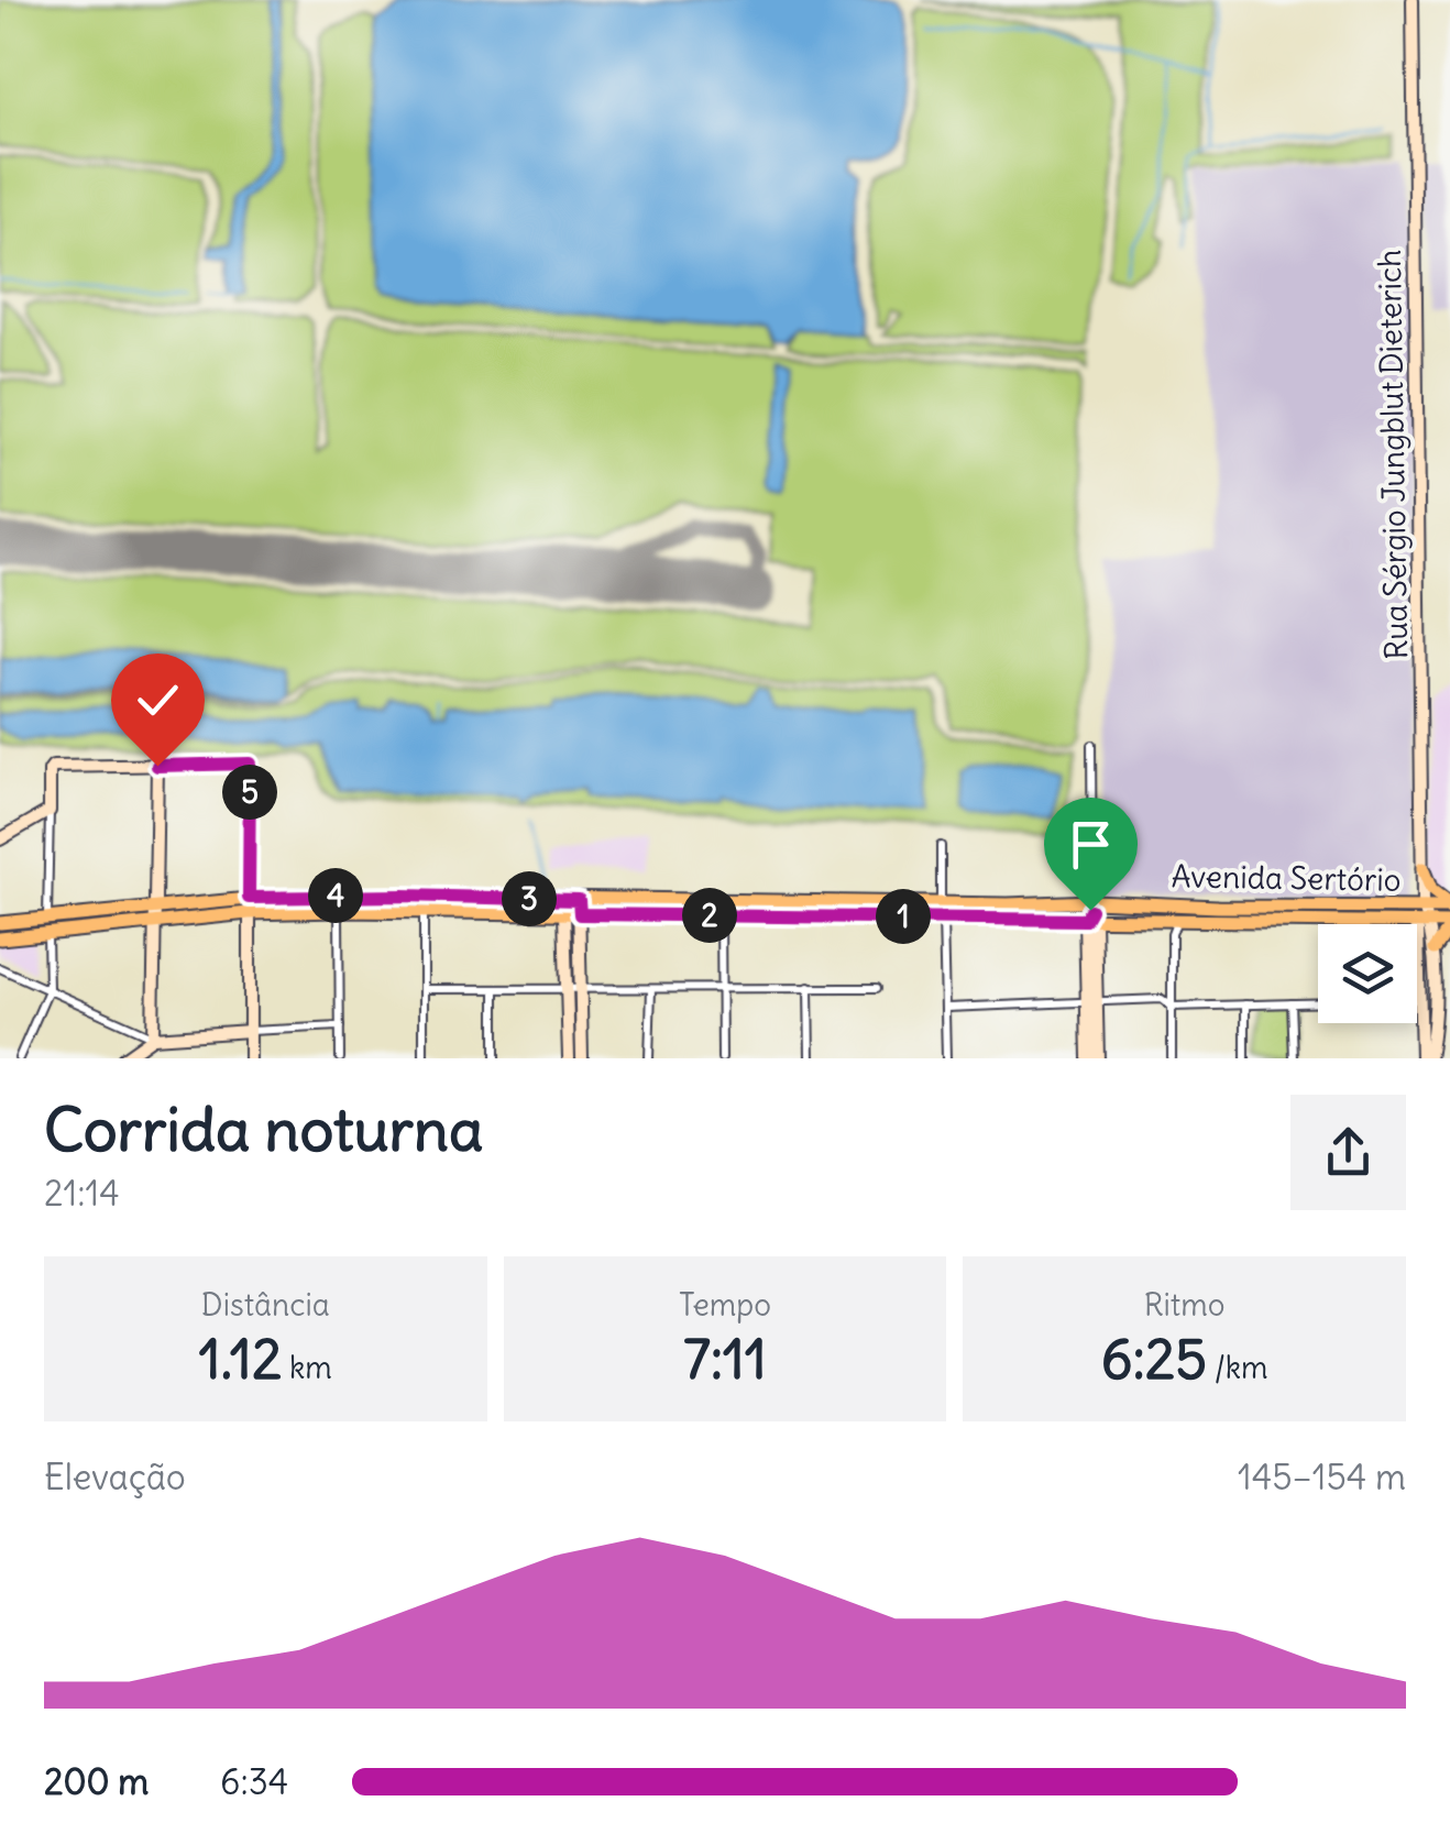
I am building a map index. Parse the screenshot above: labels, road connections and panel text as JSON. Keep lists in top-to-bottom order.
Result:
{
  "streets": {
    "main road": ["Avenida Sertório"],
    "street": ["Rua Sérgio Jungblut Dieterich"]
  },
  "crossings": [
    ["Rua Sérgio Jungblut Dieterich", "Avenida Sertório"]
  ],
  "page": {
    "pins": [
      "5",
      "4",
      "3",
      "2",
      "1"
    ],
    "heading": ["Corrida noturna", "21:14"],
    "stats": [
      ["Distância", "1.12 km"],
      ["Tempo", "7:11"],
      ["Ritmo", "6:25 /km"]
    ],
    "chart": ["Elevação", "145–154 m"],
    "list": [
      {
        "name": "200 m",
        "note": "6:34"
      }
    ]
  }
}
